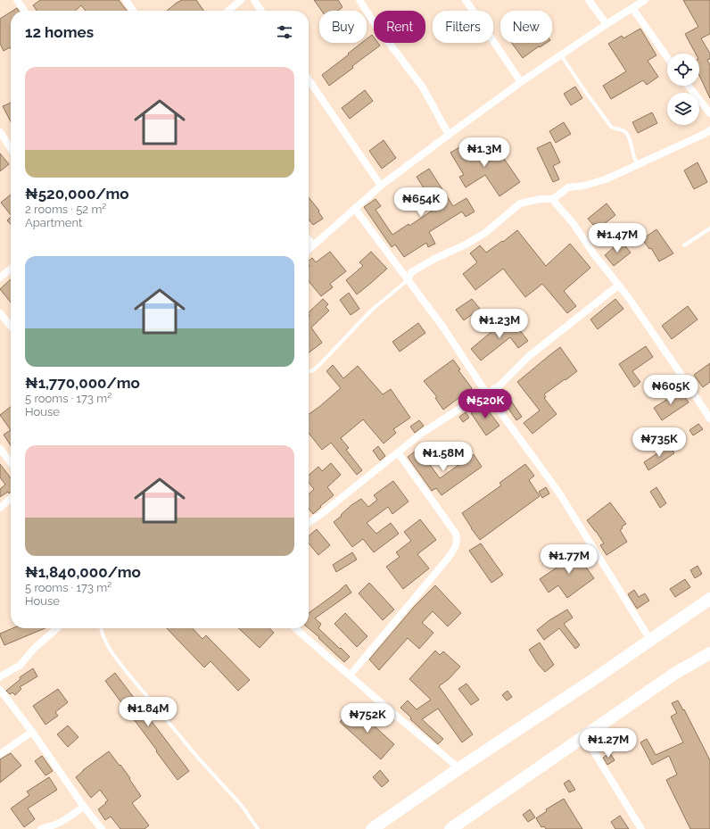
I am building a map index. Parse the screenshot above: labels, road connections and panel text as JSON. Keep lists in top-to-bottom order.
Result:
{
  "page": {
    "chip": [
      "Buy",
      "Rent",
      "Filters",
      "New"
    ],
    "heading": "12 homes",
    "list": [
      {
        "name": "₦520,000/mo",
        "note": "2 rooms · 52 m² · Apartment"
      },
      {
        "name": "₦1,770,000/mo",
        "note": "5 rooms · 173 m² · House"
      },
      {
        "name": "₦1,840,000/mo",
        "note": "5 rooms · 173 m² · House"
      }
    ],
    "price": [
      "₦1.3M",
      "₦654K",
      "₦1.47M",
      "₦1.23M",
      "₦605K",
      "₦520K",
      "₦735K",
      "₦1.58M",
      "₦1.77M",
      "₦1.84M",
      "₦752K",
      "₦1.27M"
    ]
  }
}
